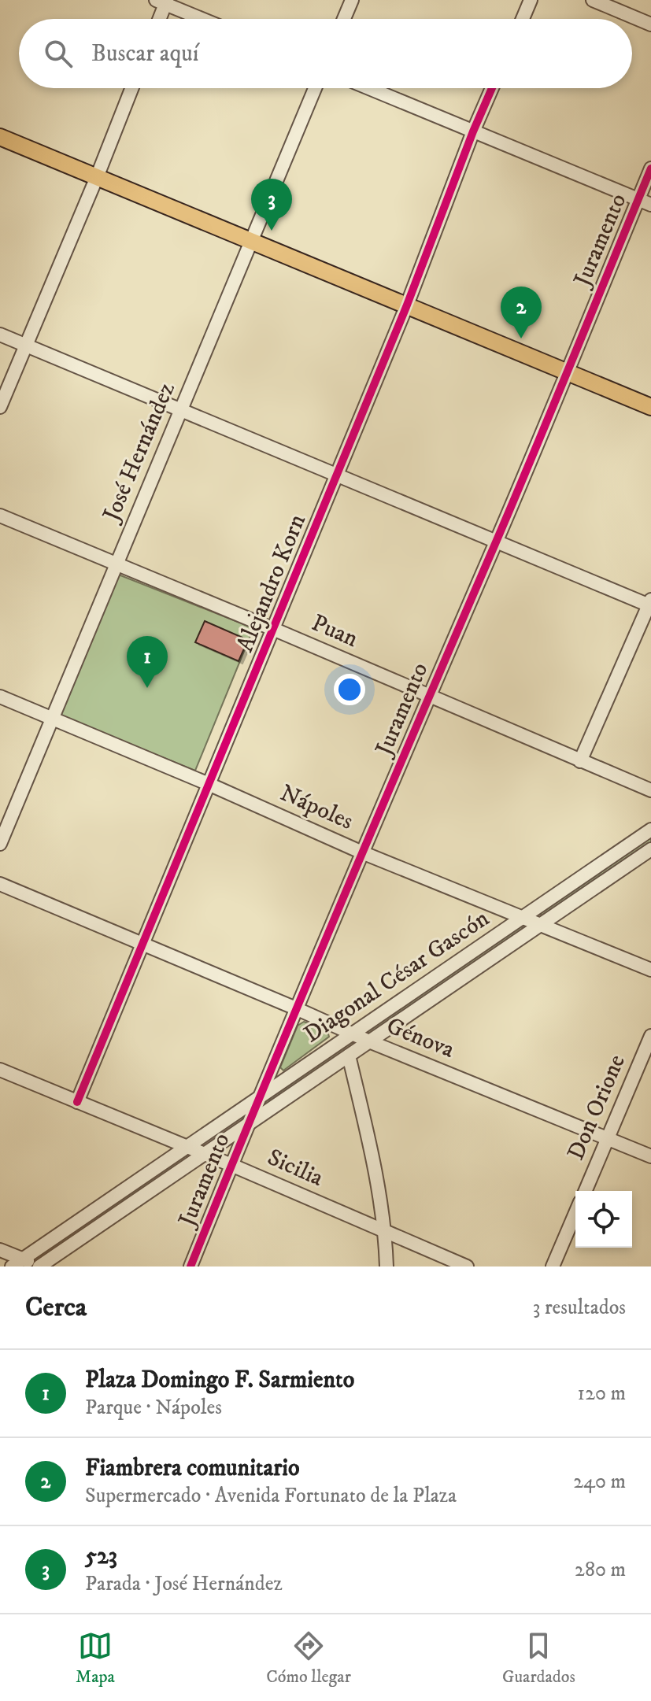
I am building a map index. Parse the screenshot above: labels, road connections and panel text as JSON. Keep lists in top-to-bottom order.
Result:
{
  "streets": {
    "street": [
      "Juramento",
      "José Hernández",
      "Alejandro Korn",
      "Puan",
      "Nápoles",
      "Diagonal César Gascón",
      "Génova",
      "Don Orione",
      "Sicilia"
    ]
  },
  "crossings": [
    ["Juramento", "Puan"],
    ["Juramento", "Nápoles"],
    ["Juramento", "Diagonal César Gascón"],
    ["Juramento", "Génova"],
    ["Juramento", "Sicilia"],
    ["José Hernández", "Puan"],
    ["José Hernández", "Nápoles"],
    ["Alejandro Korn", "Puan"],
    ["Alejandro Korn", "Nápoles"],
    ["Alejandro Korn", "Génova"],
    ["Alejandro Korn", "Sicilia"],
    ["Nápoles", "Diagonal César Gascón"],
    ["Diagonal César Gascón", "Génova"],
    ["Diagonal César Gascón", "Sicilia"],
    ["Génova", "Don Orione"]
  ],
  "page": {
    "search": "Buscar aquí",
    "pins": ["3", "2", "1"],
    "heading": ["Cerca", "3 resultados"],
    "list": [
      {
        "mark": "1",
        "name": "Plaza Domingo F. Sarmiento",
        "note": "Parque · Nápoles",
        "value": "120 m"
      },
      {
        "mark": "2",
        "name": "Fiambrera comunitario",
        "note": "Supermercado · Avenida Fortunato de la Plaza",
        "value": "240 m"
      },
      {
        "mark": "3",
        "name": "523",
        "note": "Parada · José Hernández",
        "value": "280 m"
      }
    ],
    "nav": ["Mapa", "Cómo llegar", "Guardados"]
  }
}
